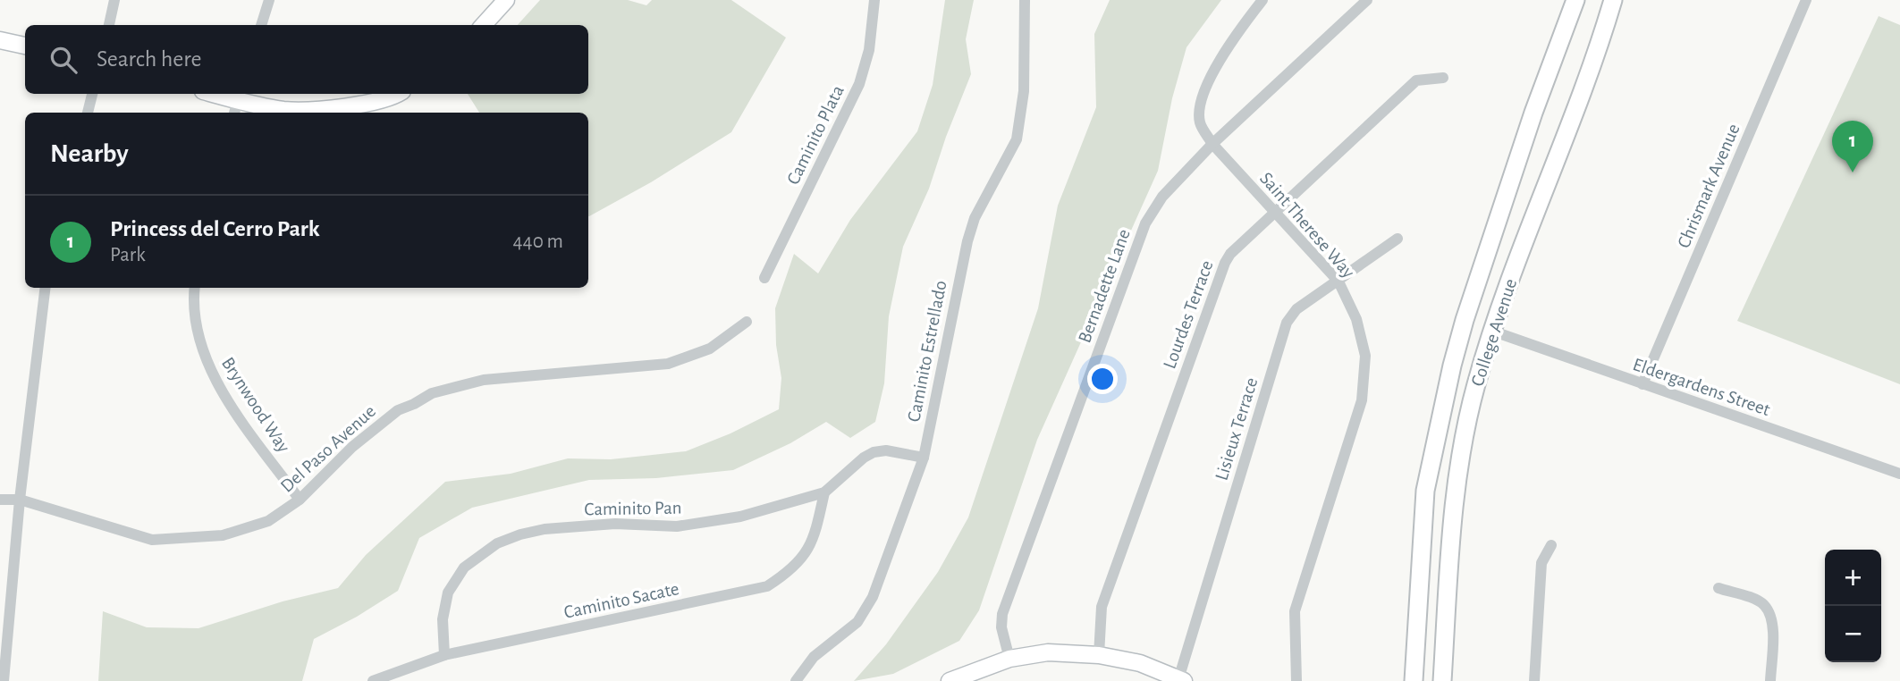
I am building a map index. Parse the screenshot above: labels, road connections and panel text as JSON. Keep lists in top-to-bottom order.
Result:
{
  "streets": {
    "main road": ["College Avenue"],
    "street": [
      "Caminito Plata",
      "Chrismark Avenue",
      "Saint Therese Way",
      "Bernadette Lane",
      "Lourdes Terrace",
      "Caminito Estrellado",
      "Eldergardens Street",
      "Brynwood Way",
      "Lisieux Terrace",
      "Del Paso Avenue",
      "Caminito Pan",
      "Caminito Sacate"
    ]
  },
  "crossings": [
    ["Chrismark Avenue", "Eldergardens Street"],
    ["Saint Therese Way", "Bernadette Lane"],
    ["Saint Therese Way", "Lourdes Terrace"],
    ["Saint Therese Way", "Lisieux Terrace"],
    ["College Avenue", "Eldergardens Street"],
    ["Caminito Estrellado", "Caminito Pan"],
    ["Brynwood Way", "Del Paso Avenue"],
    ["Caminito Pan", "Caminito Sacate"]
  ],
  "page": {
    "search": "Search here",
    "heading": "Nearby",
    "pins": "1",
    "list": [
      {
        "mark": "1",
        "name": "Princess del Cerro Park",
        "note": "Park",
        "value": "440 m"
      }
    ],
    "map_buttons": ["+", "−"]
  }
}
